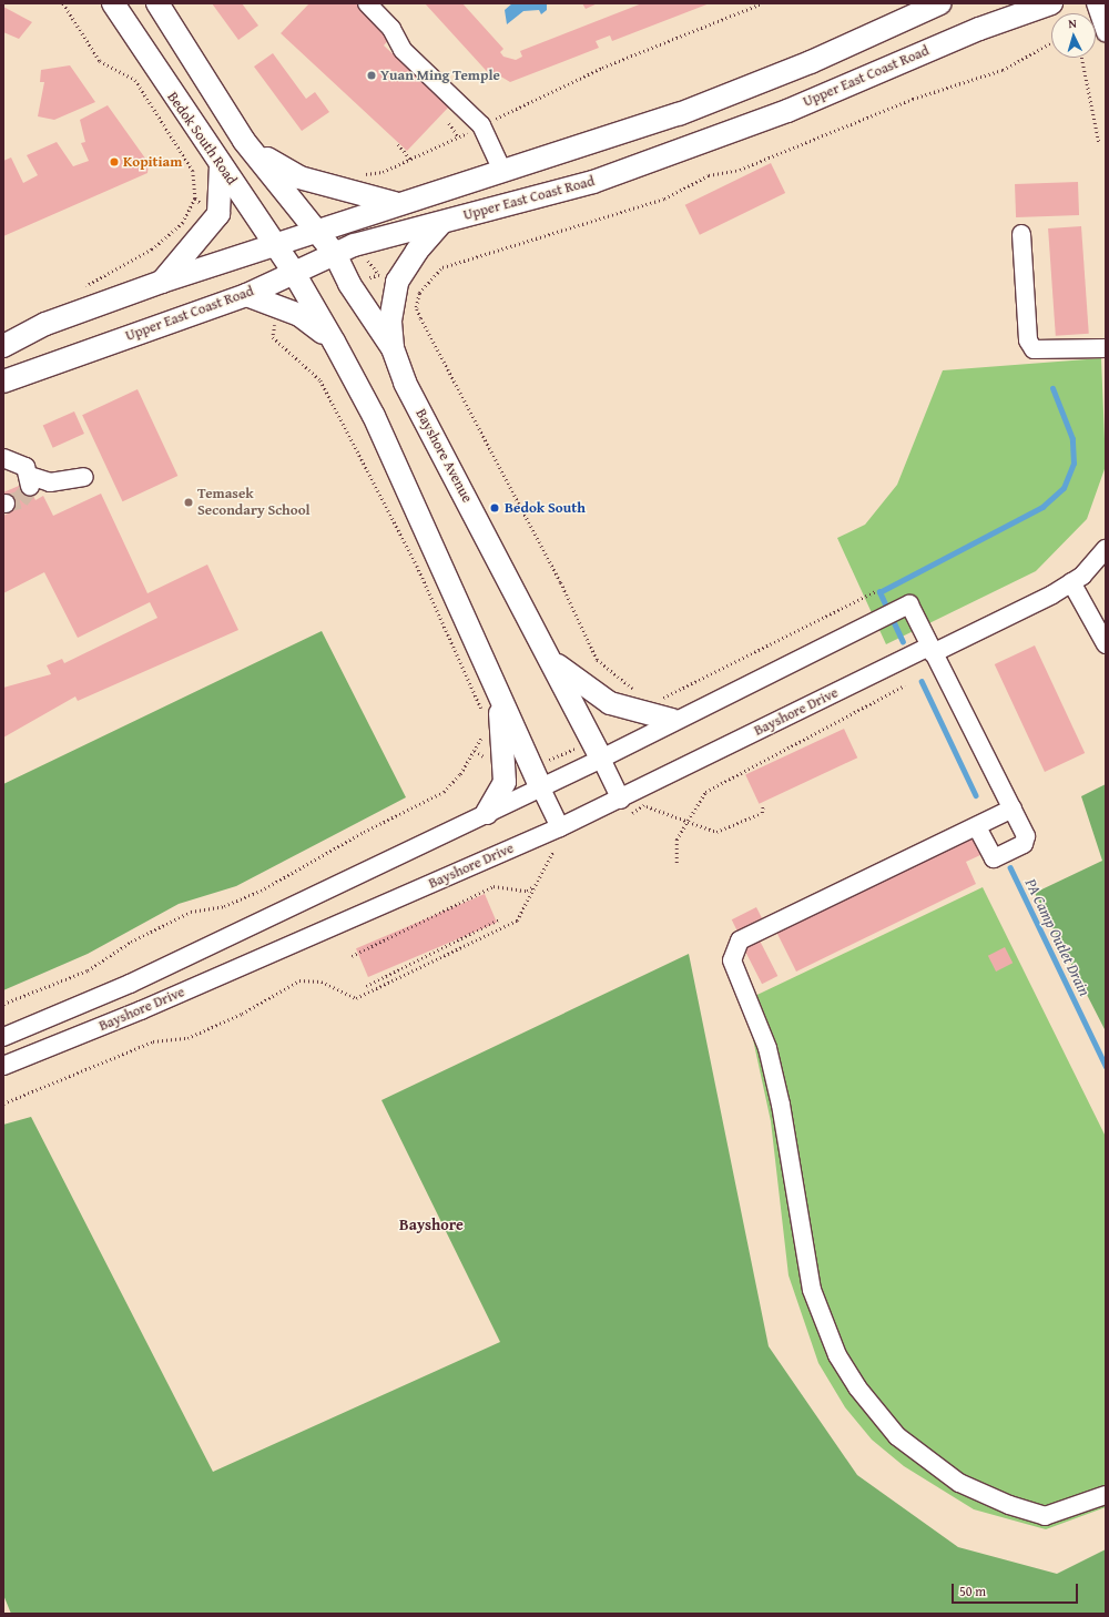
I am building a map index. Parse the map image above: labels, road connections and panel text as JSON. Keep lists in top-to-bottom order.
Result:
{
  "streets": {
    "main road": ["Upper East Coast Road", "Bedok South Road", "Bayshore Avenue"],
    "street": ["Bayshore Drive"]
  },
  "crossings": [
    ["Upper East Coast Road", "Bedok South Road"],
    ["Upper East Coast Road", "Bayshore Avenue"],
    ["Bayshore Avenue", "Bayshore Drive"]
  ],
  "districts": ["Bayshore"],
  "water": ["PA Camp Outlet Drain"],
  "places": [
    "Yuan Ming Temple",
    "Kopitiam",
    "Temasek Secondary School",
    "Bedok South"
  ],
  "scale_bar": "50 m",
  "north": "top"
}
